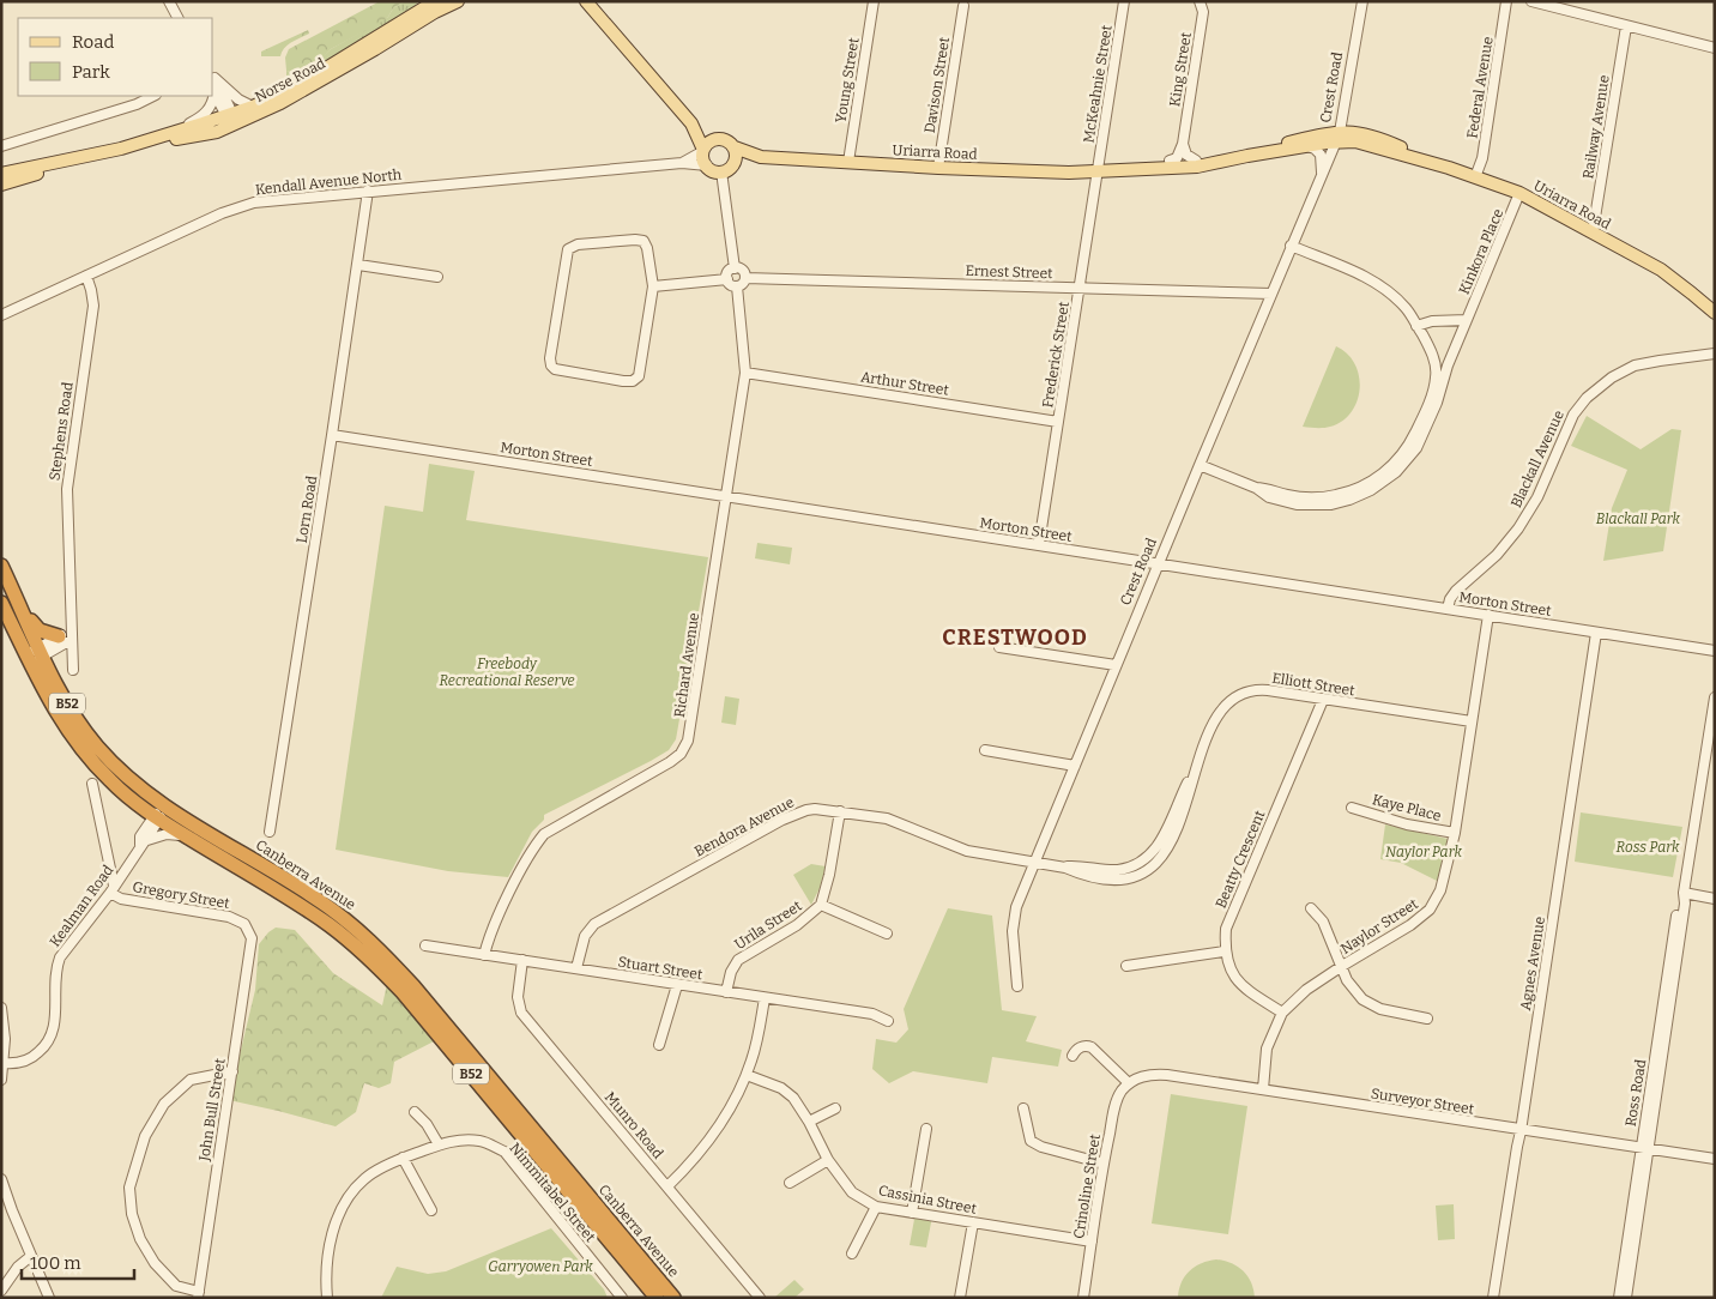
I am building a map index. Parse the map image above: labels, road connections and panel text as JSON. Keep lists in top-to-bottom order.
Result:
{
  "streets": {
    "highway": ["B52", "Canberra Avenue"],
    "main road": ["Norse Road", "Uriarra Road"],
    "street": [
      "King Street",
      "Young Street",
      "McKeahnie Street",
      "Davison Street",
      "Crest Road",
      "Federal Avenue",
      "Railway Avenue",
      "Kendall Avenue North",
      "Kinkora Place",
      "Ernest Street",
      "Frederick Street",
      "Arthur Street",
      "Stephens Road",
      "Morton Street",
      "Blackall Avenue",
      "Lorn Road",
      "Richard Avenue",
      "Elliott Street",
      "Kaye Place",
      "Bendora Avenue",
      "Beatty Crescent",
      "Gregory Street",
      "Kealman Road",
      "Urila Street",
      "Naylor Street",
      "Agnes Avenue",
      "Stuart Street",
      "Ross Road",
      "Surveyor Street",
      "John Bull Street",
      "Munro Road",
      "Crinoline Street",
      "Nimmitabel Street",
      "Cassinia Street"
    ]
  },
  "crossings": [
    ["King Street", "Uriarra Road"],
    ["Young Street", "Uriarra Road"],
    ["McKeahnie Street", "Uriarra Road"],
    ["McKeahnie Street", "Frederick Street"],
    ["Davison Street", "Uriarra Road"],
    ["Crest Road", "Uriarra Road"],
    ["Crest Road", "Kinkora Place"],
    ["Crest Road", "Ernest Street"],
    ["Crest Road", "Morton Street"],
    ["Crest Road", "Elliott Street"],
    ["Crest Road", "Bendora Avenue"],
    ["Federal Avenue", "Uriarra Road"],
    ["Railway Avenue", "Uriarra Road"],
    ["Uriarra Road", "Kendall Avenue North"],
    ["Uriarra Road", "Kinkora Place"],
    ["Uriarra Road", "Frederick Street"],
    ["Kendall Avenue North", "Stephens Road"],
    ["Kendall Avenue North", "Lorn Road"],
    ["Ernest Street", "Frederick Street"],
    ["Ernest Street", "Richard Avenue"],
    ["Frederick Street", "Arthur Street"],
    ["Frederick Street", "Morton Street"],
    ["Arthur Street", "Richard Avenue"],
    ["Morton Street", "Blackall Avenue"],
    ["Morton Street", "Lorn Road"],
    ["Morton Street", "Richard Avenue"],
    ["Morton Street", "Naylor Street"],
    ["Morton Street", "Agnes Avenue"],
    ["Richard Avenue", "Stuart Street"],
    ["Elliott Street", "Bendora Avenue"],
    ["Elliott Street", "Beatty Crescent"],
    ["Elliott Street", "Naylor Street"],
    ["Kaye Place", "Naylor Street"],
    ["Bendora Avenue", "Urila Street"],
    ["Bendora Avenue", "Stuart Street"],
    ["Canberra Avenue", "Kealman Road"],
    ["Gregory Street", "Kealman Road"],
    ["Gregory Street", "John Bull Street"],
    ["Urila Street", "Stuart Street"],
    ["Naylor Street", "Surveyor Street"],
    ["Agnes Avenue", "Surveyor Street"],
    ["Stuart Street", "Munro Road"],
    ["Ross Road", "Surveyor Street"],
    ["Surveyor Street", "Crinoline Street"],
    ["Crinoline Street", "Cassinia Street"]
  ],
  "districts": ["CRESTWOOD"],
  "parks": [
    "Blackall Park",
    "Freebody Recreational Reserve",
    "Ross Park",
    "Naylor Park",
    "Garryowen Park"
  ],
  "legend": ["Road", "Park"],
  "scale_bar": "100 m"
}
